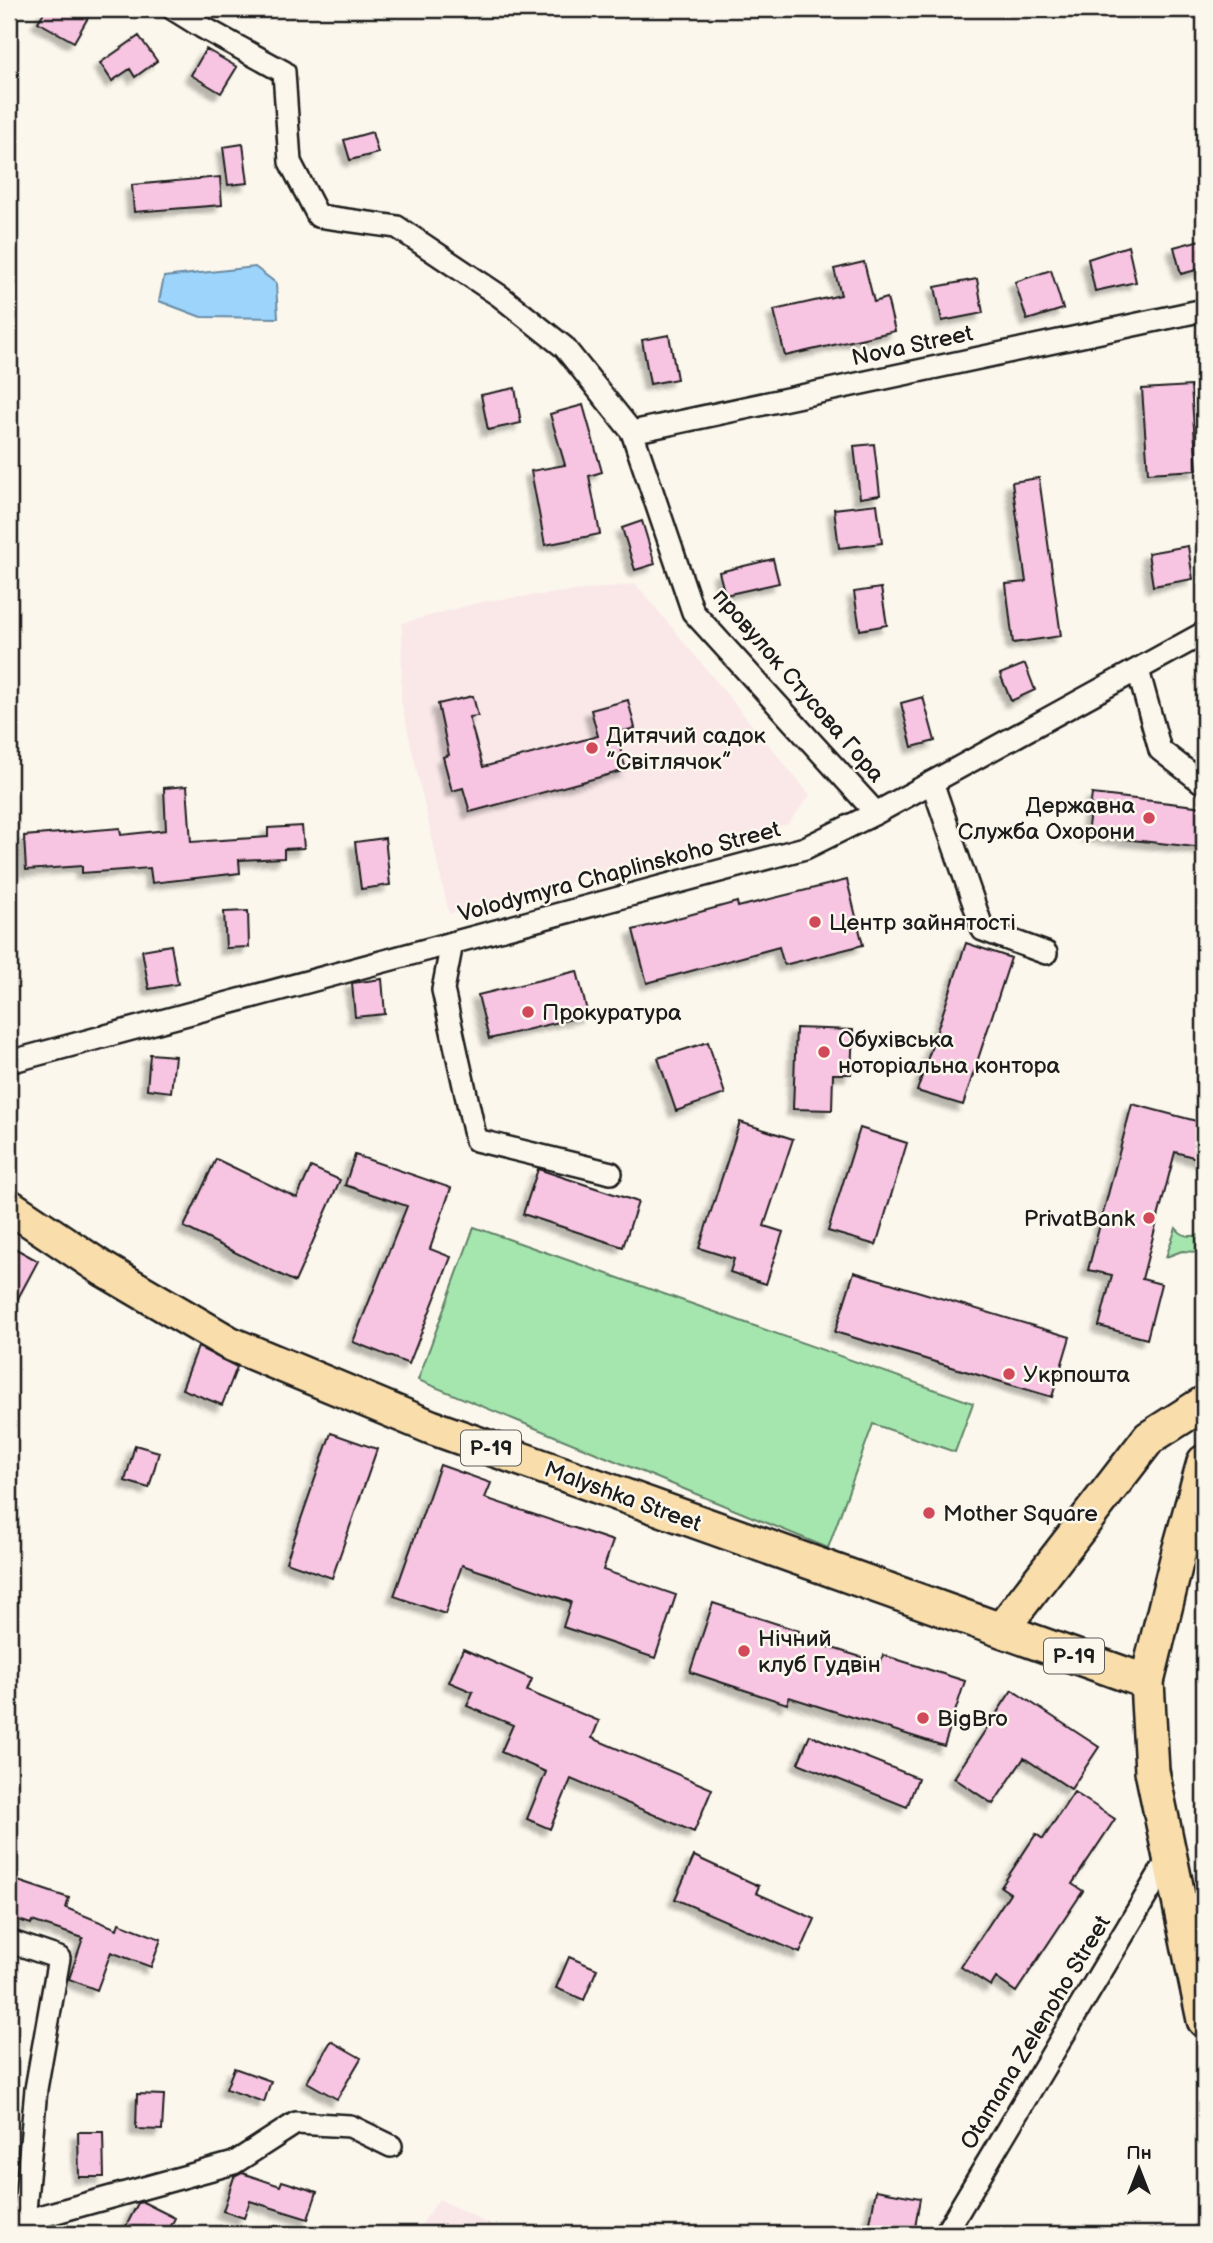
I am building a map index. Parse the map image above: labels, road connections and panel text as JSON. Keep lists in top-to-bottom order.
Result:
{
  "streets": {
    "main road": ["Р-19", "Malyshka Street"],
    "street": [
      "Nova Street",
      "провулок Стусова Гора",
      "Volodymyra Chaplinskoho Street",
      "Otamana Zelenoho Street"
    ]
  },
  "crossings": [
    ["Nova Street", "провулок Стусова Гора"],
    ["провулок Стусова Гора", "Volodymyra Chaplinskoho Street"]
  ],
  "places": [
    "Дитячий садок ”Світлячок”",
    "Державна Служба Охорони",
    "Центр зайнятості",
    "Прокуратура",
    "Обухівська ноторіальна контора",
    "PrivatBank",
    "Укрпошта",
    "Mother Square",
    "Нічний клуб Гудвін",
    "BigBro"
  ],
  "north": "top"
}
